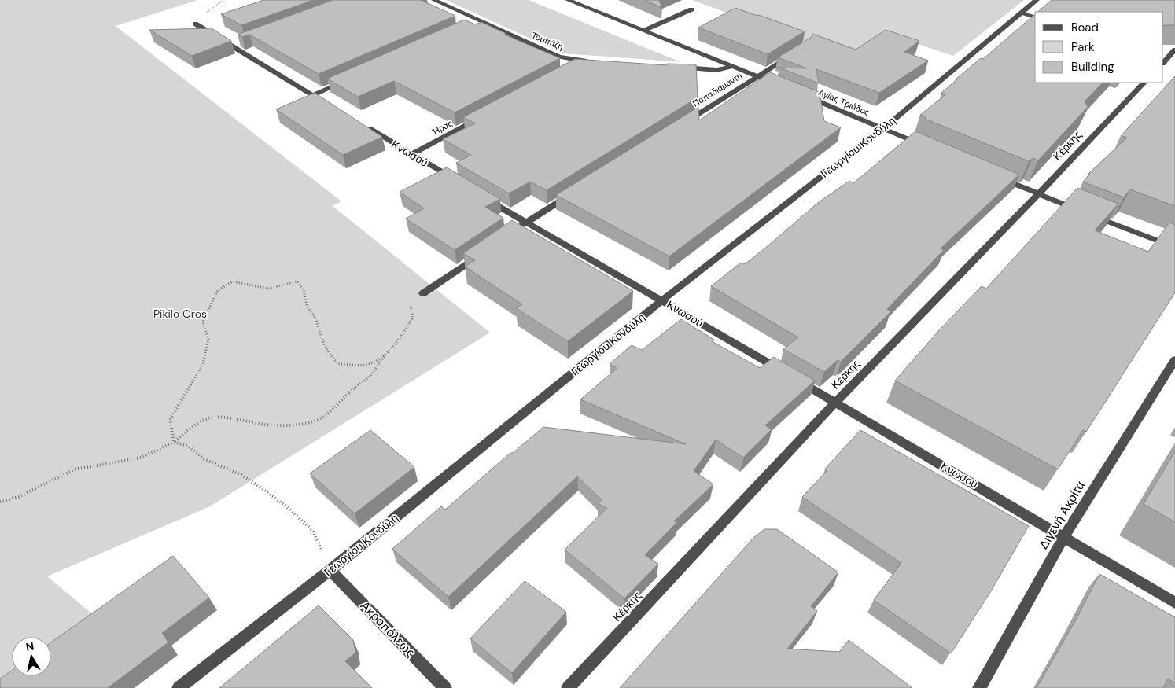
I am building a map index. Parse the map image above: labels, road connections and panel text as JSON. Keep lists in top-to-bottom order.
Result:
{
  "streets": {
    "street": [
      "Τομπάζη",
      "Παπαδιαμάντη",
      "Αγίας Τριάδος",
      "Ήρας",
      "Κέρκης",
      "Γεωργίου Κονδύλη",
      "Κνωσού",
      "Διγενή Ακρίτα",
      "Ακροπόλεως"
    ]
  },
  "crossings": [
    ["Αγίας Τριάδος", "Γεωργίου Κονδύλη"],
    ["Ήρας", "Κνωσού"],
    ["Κέρκης", "Κνωσού"],
    ["Γεωργίου Κονδύλη", "Κνωσού"],
    ["Γεωργίου Κονδύλη", "Ακροπόλεως"],
    ["Κνωσού", "Διγενή Ακρίτα"]
  ],
  "parks": ["Pikilo Oros"],
  "legend": ["Road", "Park", "Building"],
  "north": "top"
}
